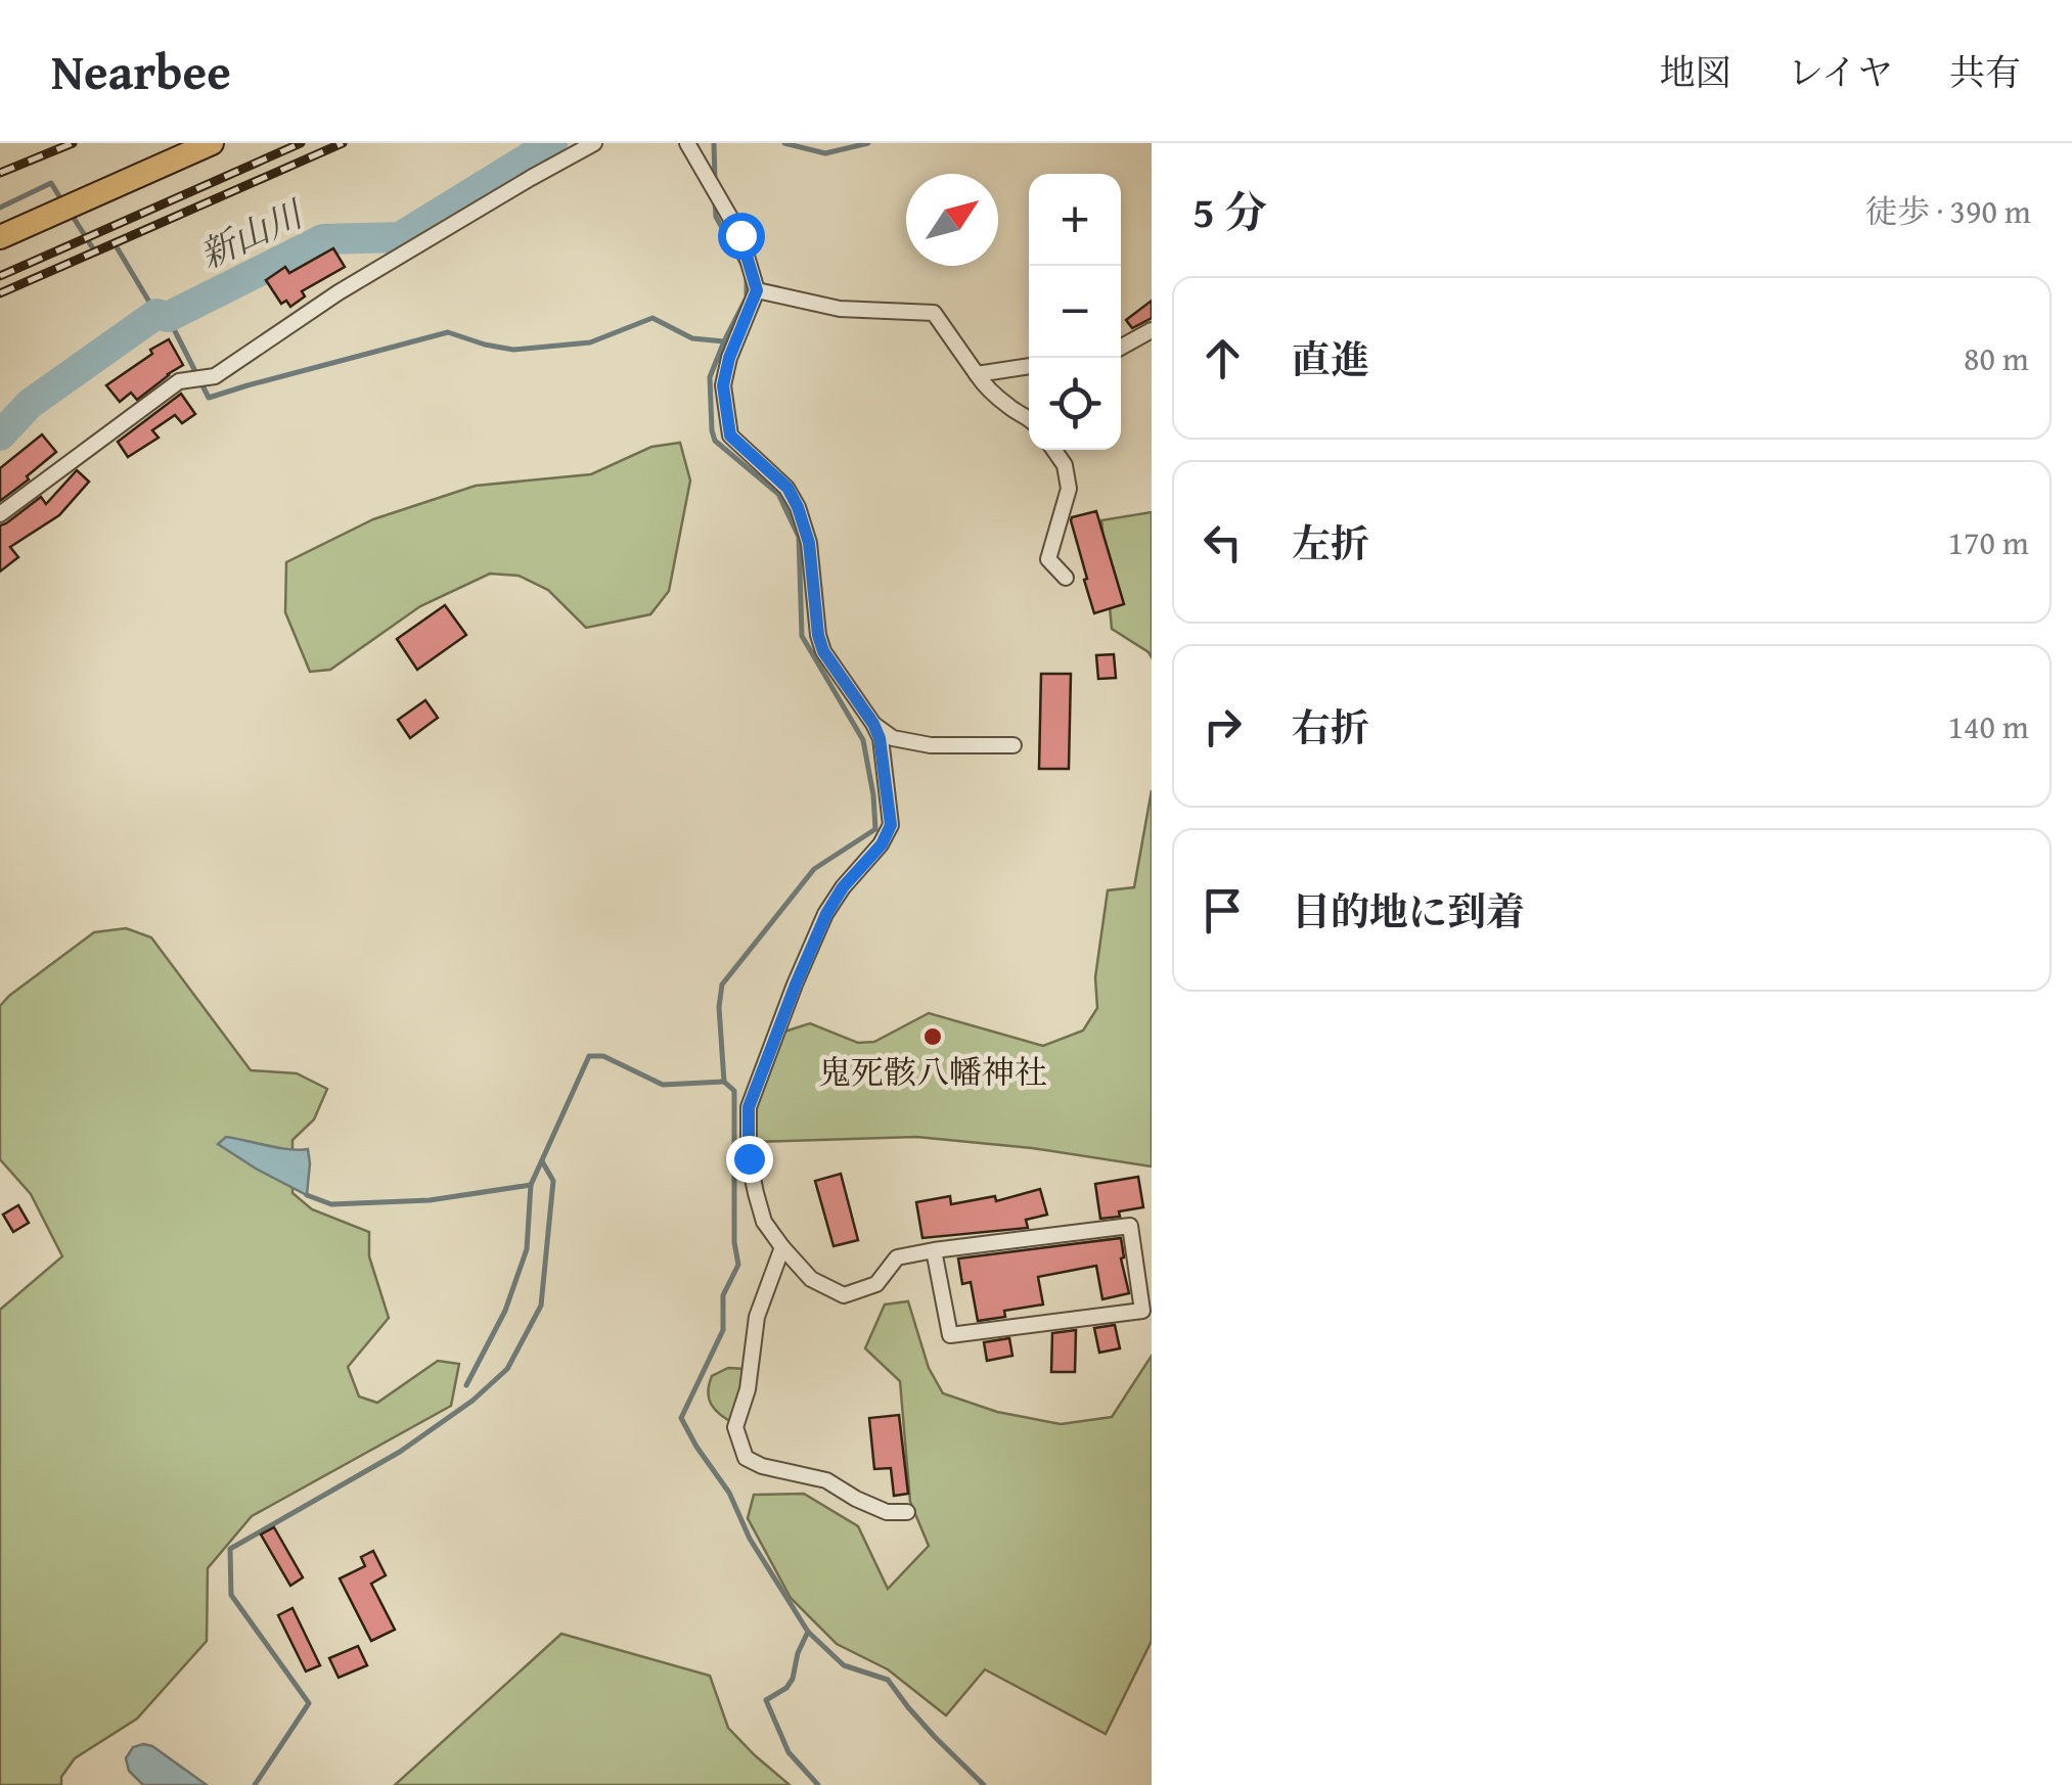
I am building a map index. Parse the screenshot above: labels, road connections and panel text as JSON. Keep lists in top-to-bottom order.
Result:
{
  "water": ["新山川"],
  "places": ["鬼死骸八幡神社"],
  "north": "top right",
  "page": {
    "header": "Nearbee",
    "nav": ["地図", "レイヤ", "共有"],
    "heading": ["5 分", "徒歩 · 390 m"],
    "map_buttons": ["+", "−"],
    "list": [
      ["直進", "80 m"],
      ["左折", "170 m"],
      ["右折", "140 m"],
      "目的地に到着"
    ]
  }
}
